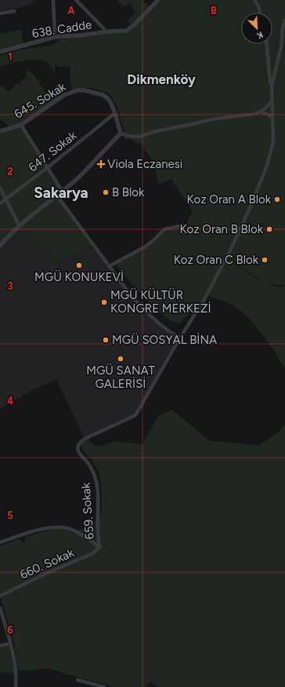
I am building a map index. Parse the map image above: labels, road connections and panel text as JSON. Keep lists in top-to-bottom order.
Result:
{
  "streets": {
    "street": [
      "638. Cadde",
      "645. Sokak",
      "647. Sokak",
      "659. Sokak",
      "660. Sokak"
    ]
  },
  "crossings": [
    ["645. Sokak", "647. Sokak"],
    ["659. Sokak", "660. Sokak"]
  ],
  "districts": ["Dikmenköy", "Sakarya"],
  "places": {
    "health": ["Viola Eczanesi"],
    "other": [
      "B Blok",
      "Koz Oran A Blok",
      "Koz Oran B Blok",
      "Koz Oran C Blok",
      "MGÜ KONUKEVİ",
      "MGÜ KÜLTÜR KONGRE MERKEZİ",
      "MGÜ SOSYAL BİNA",
      "MGÜ SANAT GALERİSİ"
    ]
  },
  "north": "bottom right",
  "grid": {
    "columns": ["A", "B"],
    "rows": [
      "1",
      "2",
      "3",
      "4",
      "5",
      "6"
    ]
  }
}
